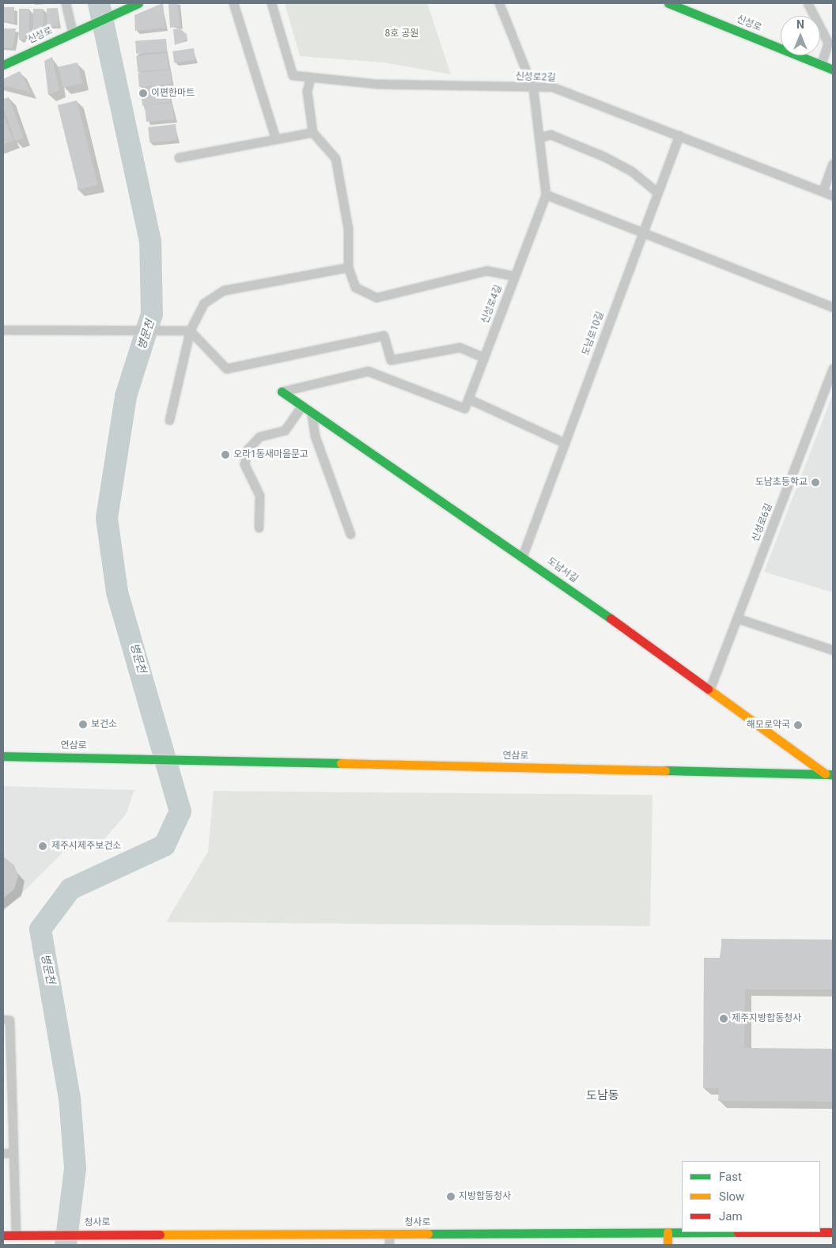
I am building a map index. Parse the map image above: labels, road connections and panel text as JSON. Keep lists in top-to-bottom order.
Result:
{
  "streets": {
    "main road": [
      "신성로",
      "도남서길",
      "연삼로",
      "청사로"
    ],
    "street": [
      "신성로2길",
      "신성로4길",
      "도남로10길",
      "신성로6길"
    ]
  },
  "crossings": [
    ["신성로2길", "신성로4길"],
    ["신성로2길", "도남로10길"],
    ["신성로6길", "도남서길"],
    ["도남서길", "연삼로"]
  ],
  "districts": ["도남동"],
  "water": ["병문천"],
  "parks": ["8호 공원"],
  "places": [
    "이편한마트",
    "오라1동새마을문고",
    "도남초등학교",
    "보건소",
    "해모로약국",
    "제주시제주보건소",
    "제주지방합동청사",
    "지방합동청사"
  ],
  "legend": ["Fast", "Slow", "Jam"],
  "north": "top"
}
